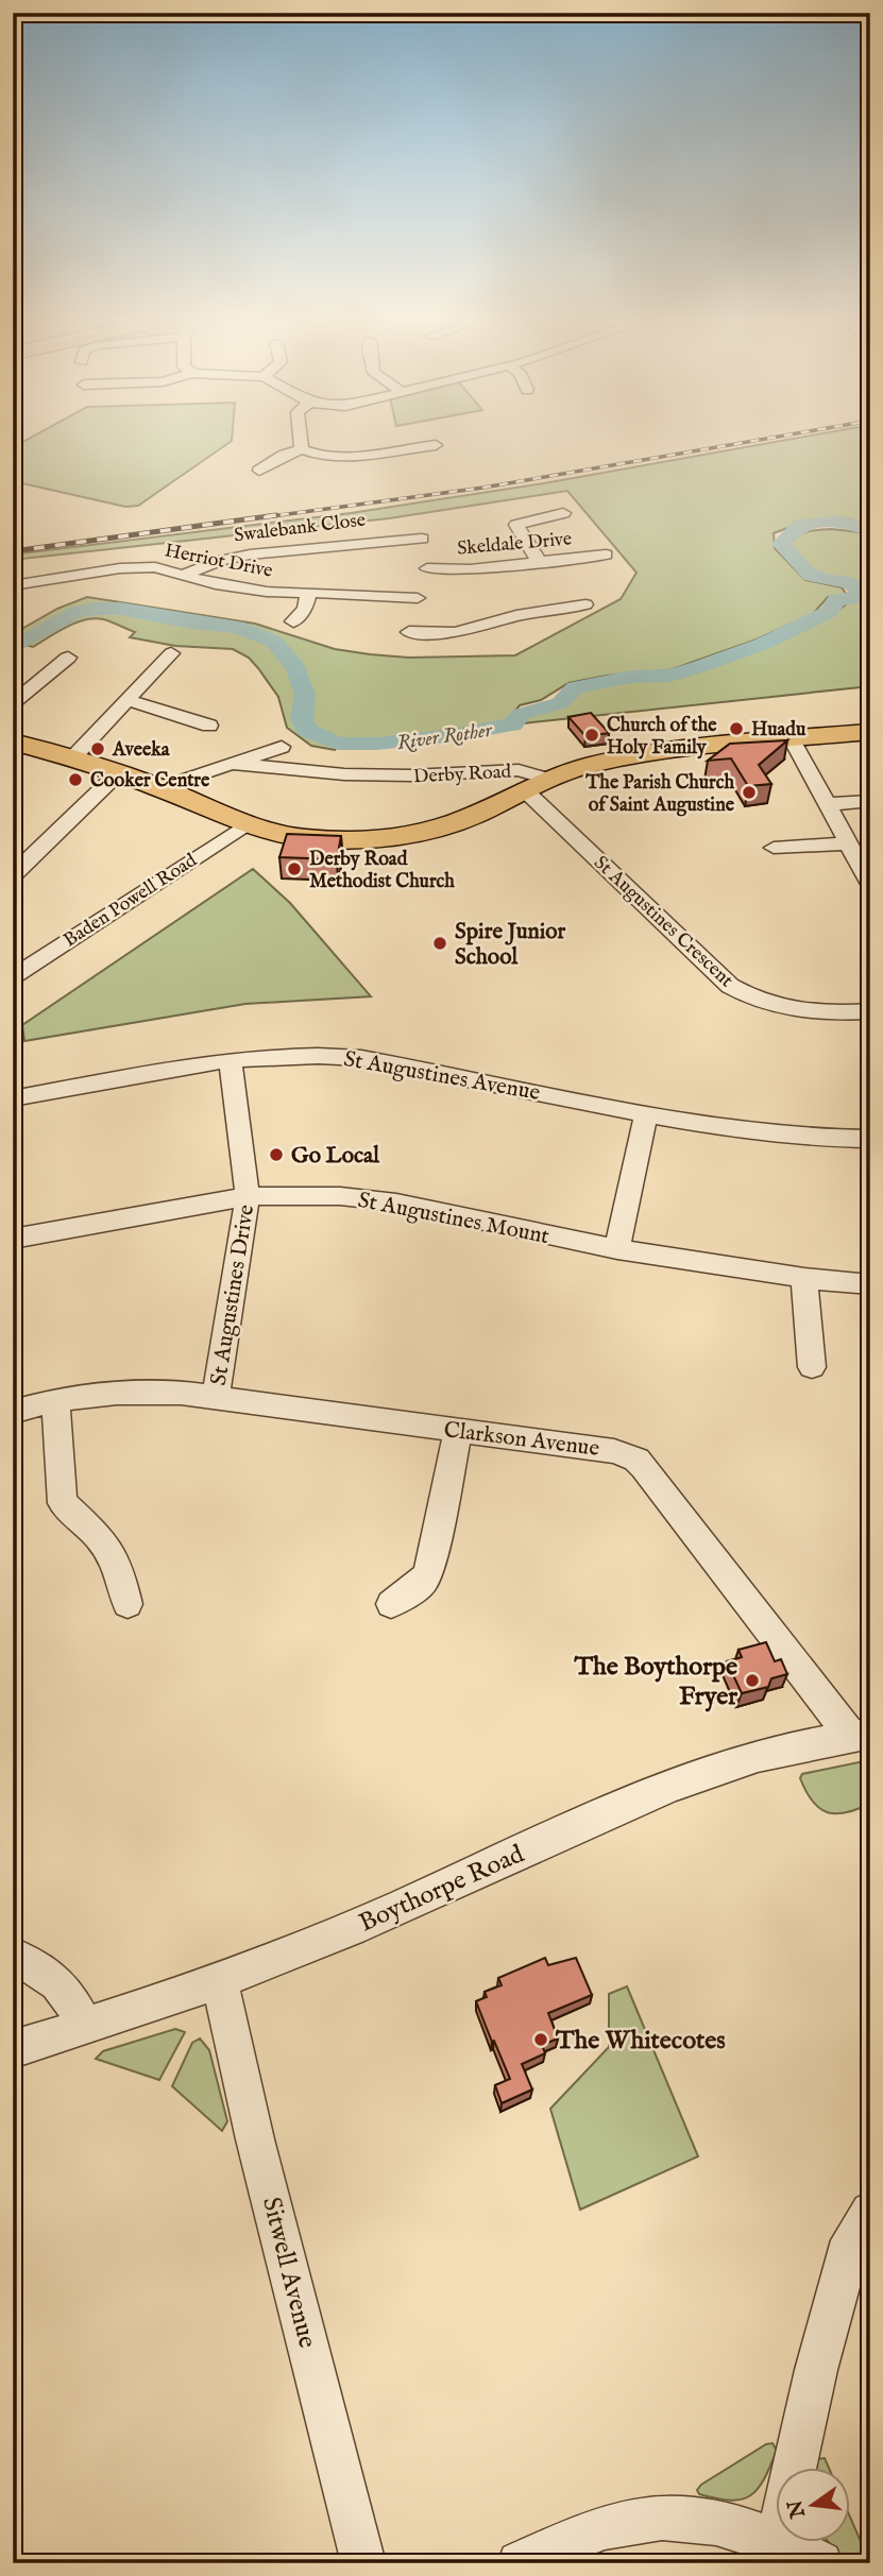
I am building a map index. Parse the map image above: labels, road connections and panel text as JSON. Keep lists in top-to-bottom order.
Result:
{
  "streets": {
    "highway": ["Derby Road"],
    "street": [
      "Swalebank Close",
      "Skeldale Drive",
      "Herriot Drive",
      "Baden Powell Road",
      "St Augustines Crescent",
      "St Augustines Avenue",
      "St Augustines Mount",
      "St Augustines Drive",
      "Clarkson Avenue",
      "Boythorpe Road",
      "Sitwell Avenue"
    ]
  },
  "crossings": [
    ["Swalebank Close", "Skeldale Drive"],
    ["Swalebank Close", "Herriot Drive"],
    ["Derby Road", "St Augustines Crescent"],
    ["St Augustines Avenue", "St Augustines Drive"],
    ["St Augustines Mount", "St Augustines Drive"],
    ["St Augustines Drive", "Clarkson Avenue"],
    ["Clarkson Avenue", "Boythorpe Road"],
    ["Boythorpe Road", "Sitwell Avenue"]
  ],
  "water": ["River Rother"],
  "places": [
    "Huadu",
    "Church of the Holy Family",
    "Aveeka",
    "Cooker Centre",
    "The Parish Church of Saint Augustine",
    "Derby Road Methodist Church",
    "Spire Junior School",
    "Go Local",
    "The Boythorpe Fryer",
    "The Whitecotes"
  ],
  "north": "left"
}
